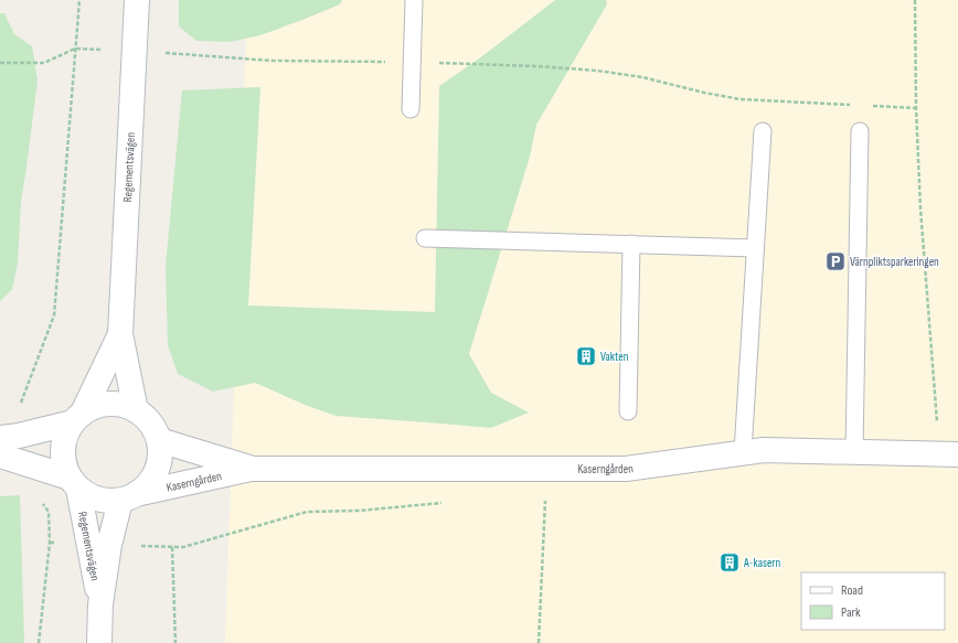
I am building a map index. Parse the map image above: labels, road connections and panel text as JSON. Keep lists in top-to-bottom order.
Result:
{
  "streets": {
    "main road": ["Regementsvägen", "Kaserngården"]
  },
  "crossings": [
    ["Regementsvägen", "Kaserngården"]
  ],
  "places": {
    "parking": ["Värnpliktsparkeringen"],
    "building": ["Vakten", "A-kasern"]
  },
  "legend": ["Road", "Park"]
}
